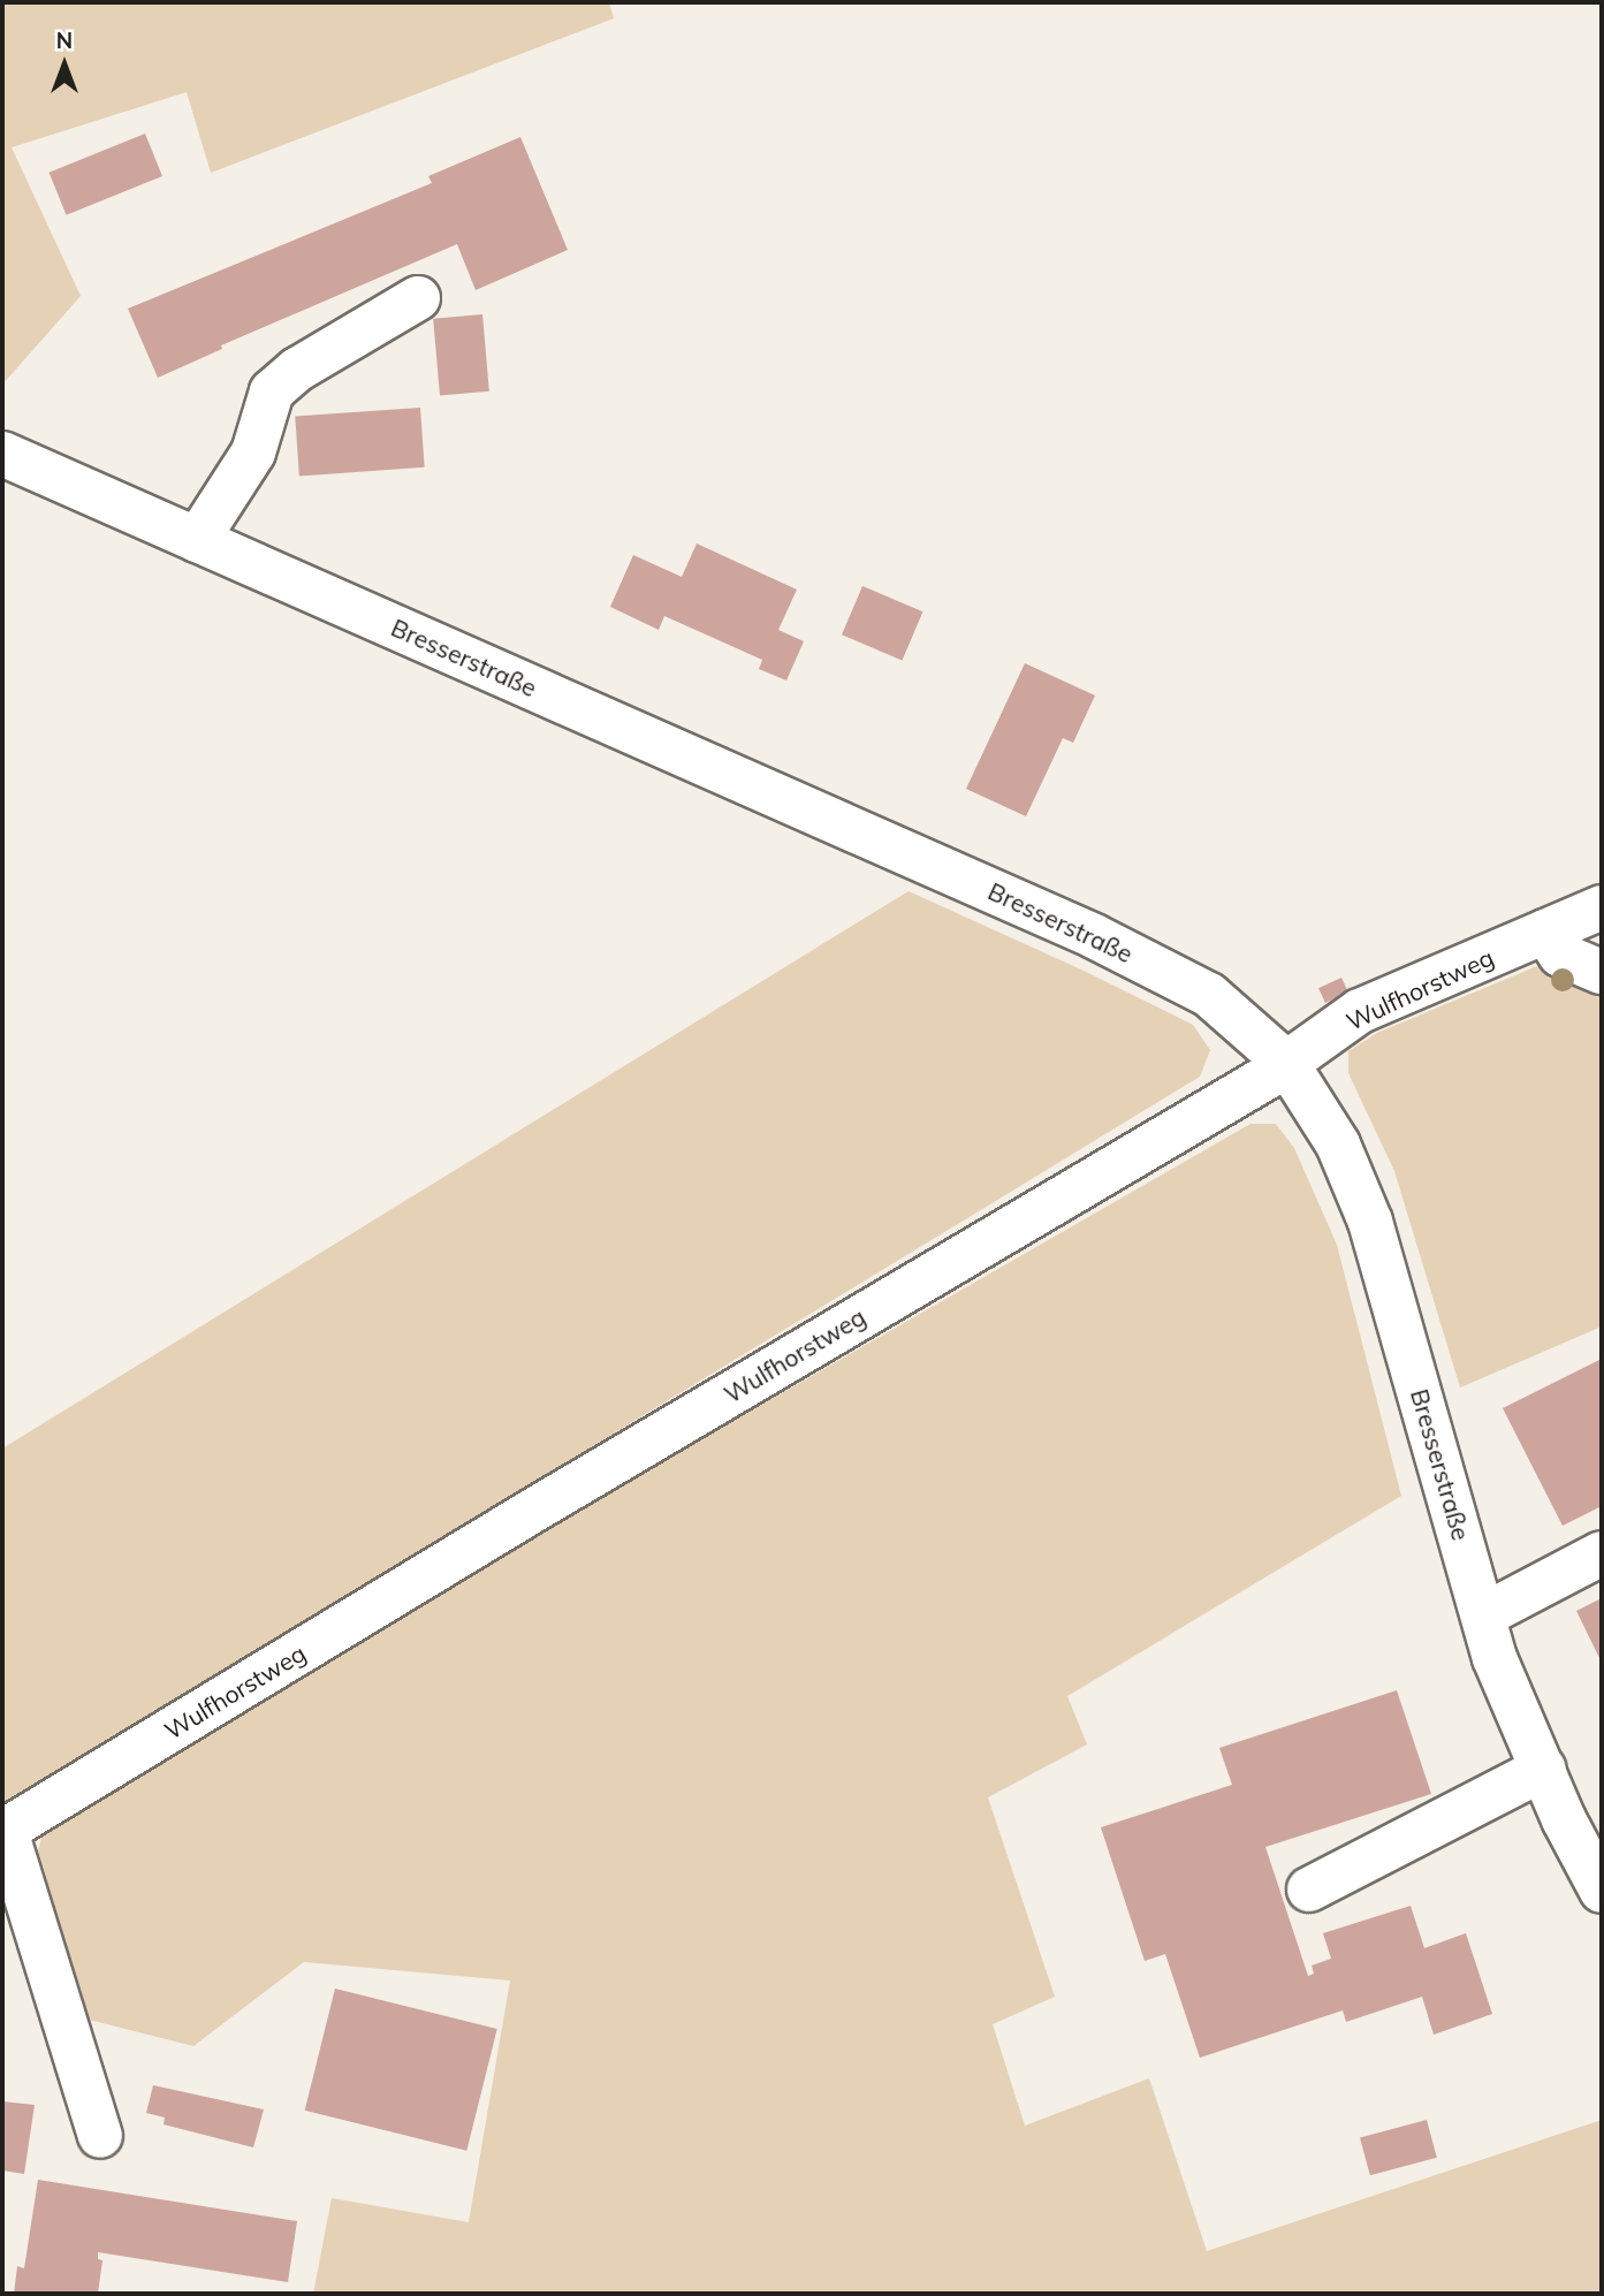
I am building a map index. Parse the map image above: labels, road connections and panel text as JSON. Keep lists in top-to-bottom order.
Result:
{
  "streets": {
    "street": ["Bresserstraße", "Wulfhorstweg"]
  },
  "crossings": [
    ["Bresserstraße", "Wulfhorstweg"]
  ],
  "north": "top"
}
